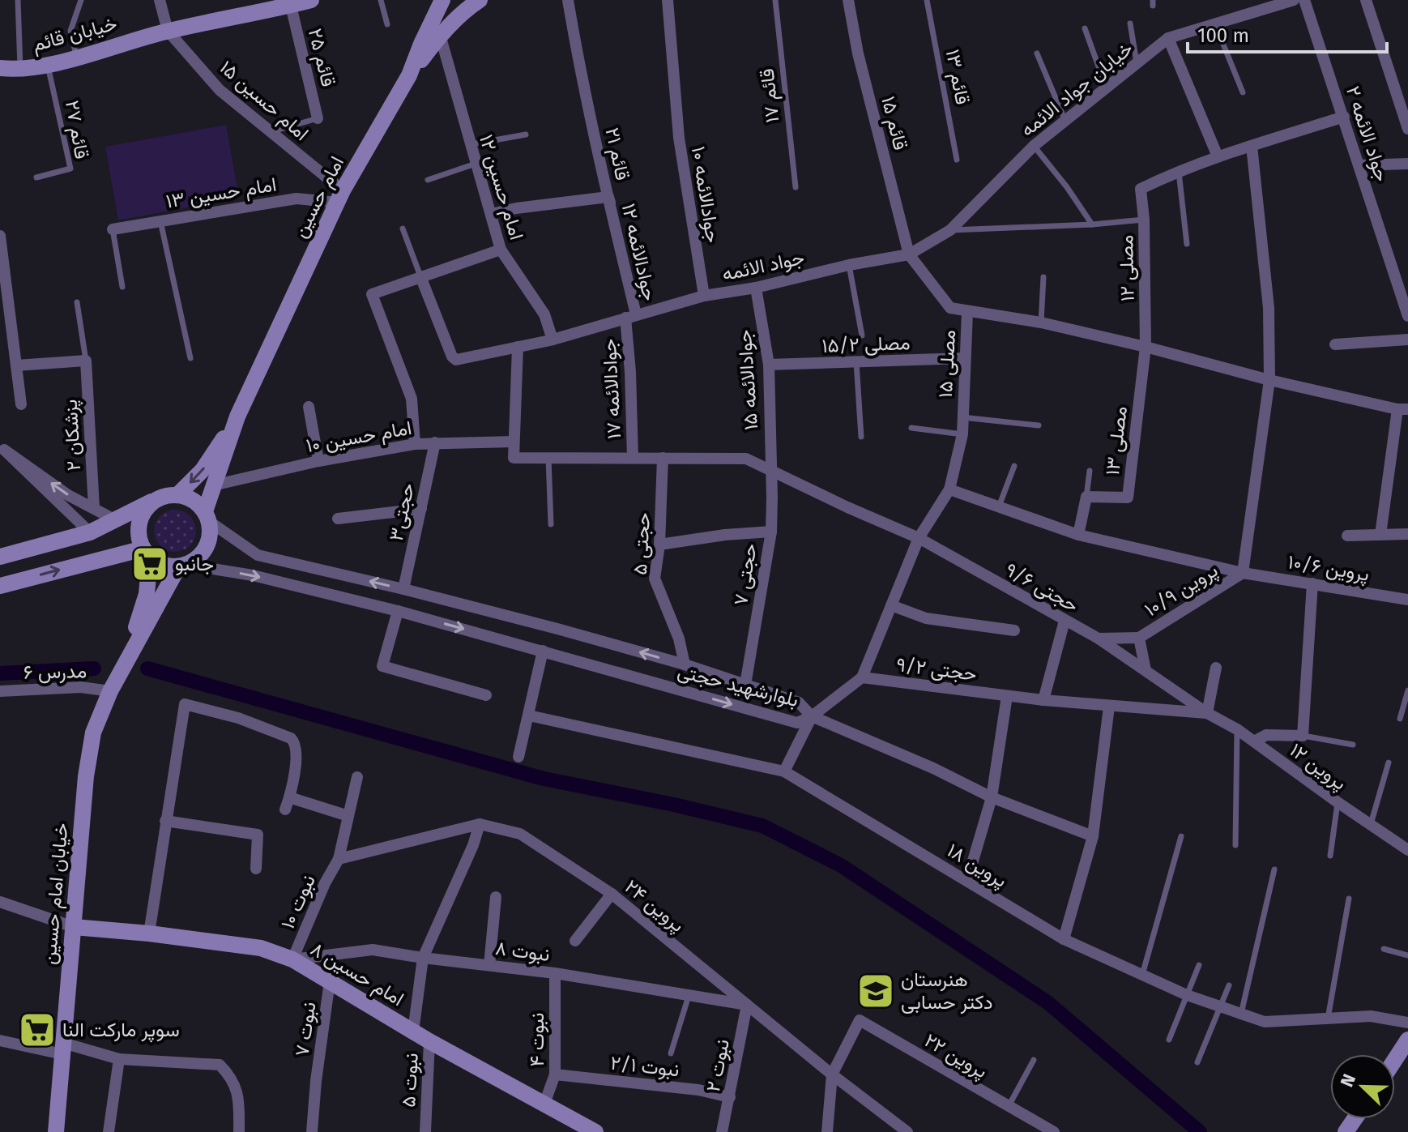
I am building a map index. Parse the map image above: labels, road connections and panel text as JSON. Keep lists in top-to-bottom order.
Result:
{
  "streets": {
    "street": [
      "خیابان قائم",
      "قائم ۲۵",
      "خیابان جواد الائمه",
      "امام حسین ۱۵",
      "قائم ۱۵",
      "جواد الائمه ۲",
      "قائم ۲۱",
      "امام حسین ۱۲",
      "امام حسین ۱۳",
      "جوادالائمه ۱۰",
      "امام حسین",
      "جواد الائمه",
      "مصلی ۱۲",
      "مصلی ۱۵/۲",
      "مصلی ۱۵",
      "جوادالائمه ۱۵",
      "جوادالائمه ۱۷",
      "پزشکان ۲",
      "۱۰ امام حسین",
      "مصلی ۱۳",
      "حجتی۳",
      "حجتی ۵",
      "پروین ۱۰/۶",
      "حجتی ۷",
      "حجتی ۹/۶",
      "پروین ۱۰/۹",
      "حجتی ۹/۲",
      "مدرس ۶",
      "بلوارشهید حجتی",
      "پروین ۱۲",
      "پروین ۱۸",
      "خیابان امام حسین",
      "نبوت ۱۰",
      "پروین ۲۴",
      "نبوت ۸",
      "امام حسین ۸",
      "نبوت ۷",
      "نبوت ۴",
      "پروین ۲۲",
      "نبوت ۲",
      "نبوت ۲/۱",
      "نبوت ۵"
    ],
    "lane": ["قائم ۱۳", "قائم ۱۷", "قائم ۲۷"]
  },
  "crossings": [
    ["خیابان قائم", "قائم ۲۵"],
    ["خیابان قائم", "امام حسین ۱۵"],
    ["خیابان قائم", "قائم ۲۷"],
    ["خیابان جواد الائمه", "قائم ۱۵"],
    ["خیابان جواد الائمه", "جواد الائمه"],
    ["امام حسین ۱۵", "امام حسین ۱۳"],
    ["امام حسین ۱۵", "امام حسین"],
    ["قائم ۱۵", "جواد الائمه"],
    ["قائم ۲۱", "جواد الائمه"],
    ["قائم ۲۱", "جوادالائمه ۱۷"],
    ["امام حسین ۱۲", "جواد الائمه"],
    ["امام حسین ۱۳", "امام حسین"],
    ["جوادالائمه ۱۰", "جواد الائمه"],
    ["امام حسین", "۱۰ امام حسین"],
    ["امام حسین", "بلوارشهید حجتی"],
    ["امام حسین", "خیابان امام حسین"],
    ["جواد الائمه", "جوادالائمه ۱۵"],
    ["جواد الائمه", "جوادالائمه ۱۷"],
    ["مصلی ۱۲", "مصلی ۱۳"],
    ["مصلی ۱۵/۲", "مصلی ۱۵"],
    ["مصلی ۱۵/۲", "جوادالائمه ۱۵"],
    ["مصلی ۱۵", "پروین ۱۰/۶"],
    ["مصلی ۱۵", "حجتی ۹/۶"],
    ["مصلی ۱۵", "حجتی ۹/۲"],
    ["جوادالائمه ۱۵", "حجتی ۷"],
    ["جوادالائمه ۱۵", "حجتی ۹/۶"],
    ["جوادالائمه ۱۷", "حجتی ۹/۶"],
    ["۱۰ امام حسین", "حجتی۳"],
    ["۱۰ امام حسین", "حجتی ۹/۶"],
    ["مصلی ۱۳", "پروین ۱۰/۶"],
    ["حجتی۳", "بلوارشهید حجتی"],
    ["حجتی ۵", "حجتی ۹/۶"],
    ["حجتی ۵", "بلوارشهید حجتی"],
    ["پروین ۱۰/۶", "پروین ۱۰/۹"],
    ["حجتی ۷", "حجتی ۹/۶"],
    ["حجتی ۷", "بلوارشهید حجتی"],
    ["حجتی ۹/۶", "پروین ۱۲"],
    ["حجتی ۹/۲", "پروین ۱۲"],
    ["مدرس ۶", "خیابان امام حسین"],
    ["بلوارشهید حجتی", "خیابان امام حسین"],
    ["خیابان امام حسین", "امام حسین ۸"],
    ["نبوت ۱۰", "پروین ۲۴"],
    ["نبوت ۱۰", "نبوت ۸"],
    ["نبوت ۱۰", "امام حسین ۸"],
    ["پروین ۲۴", "نبوت ۸"],
    ["پروین ۲۴", "پروین ۲۲"],
    ["پروین ۲۴", "نبوت ۲"],
    ["نبوت ۸", "امام حسین ۸"],
    ["نبوت ۸", "نبوت ۴"],
    ["نبوت ۸", "نبوت ۲"],
    ["امام حسین ۸", "نبوت ۷"],
    ["امام حسین ۸", "نبوت ۴"],
    ["امام حسین ۸", "نبوت ۵"],
    ["نبوت ۴", "نبوت ۲/۱"],
    ["نبوت ۲", "نبوت ۲/۱"]
  ],
  "places": {
    "supermarket": ["جانبو", "سوپر مارکت النا"],
    "school or university": ["هنرستان دکتر حسابی"]
  },
  "scale_bar": "100 m",
  "north": "top left"
}
